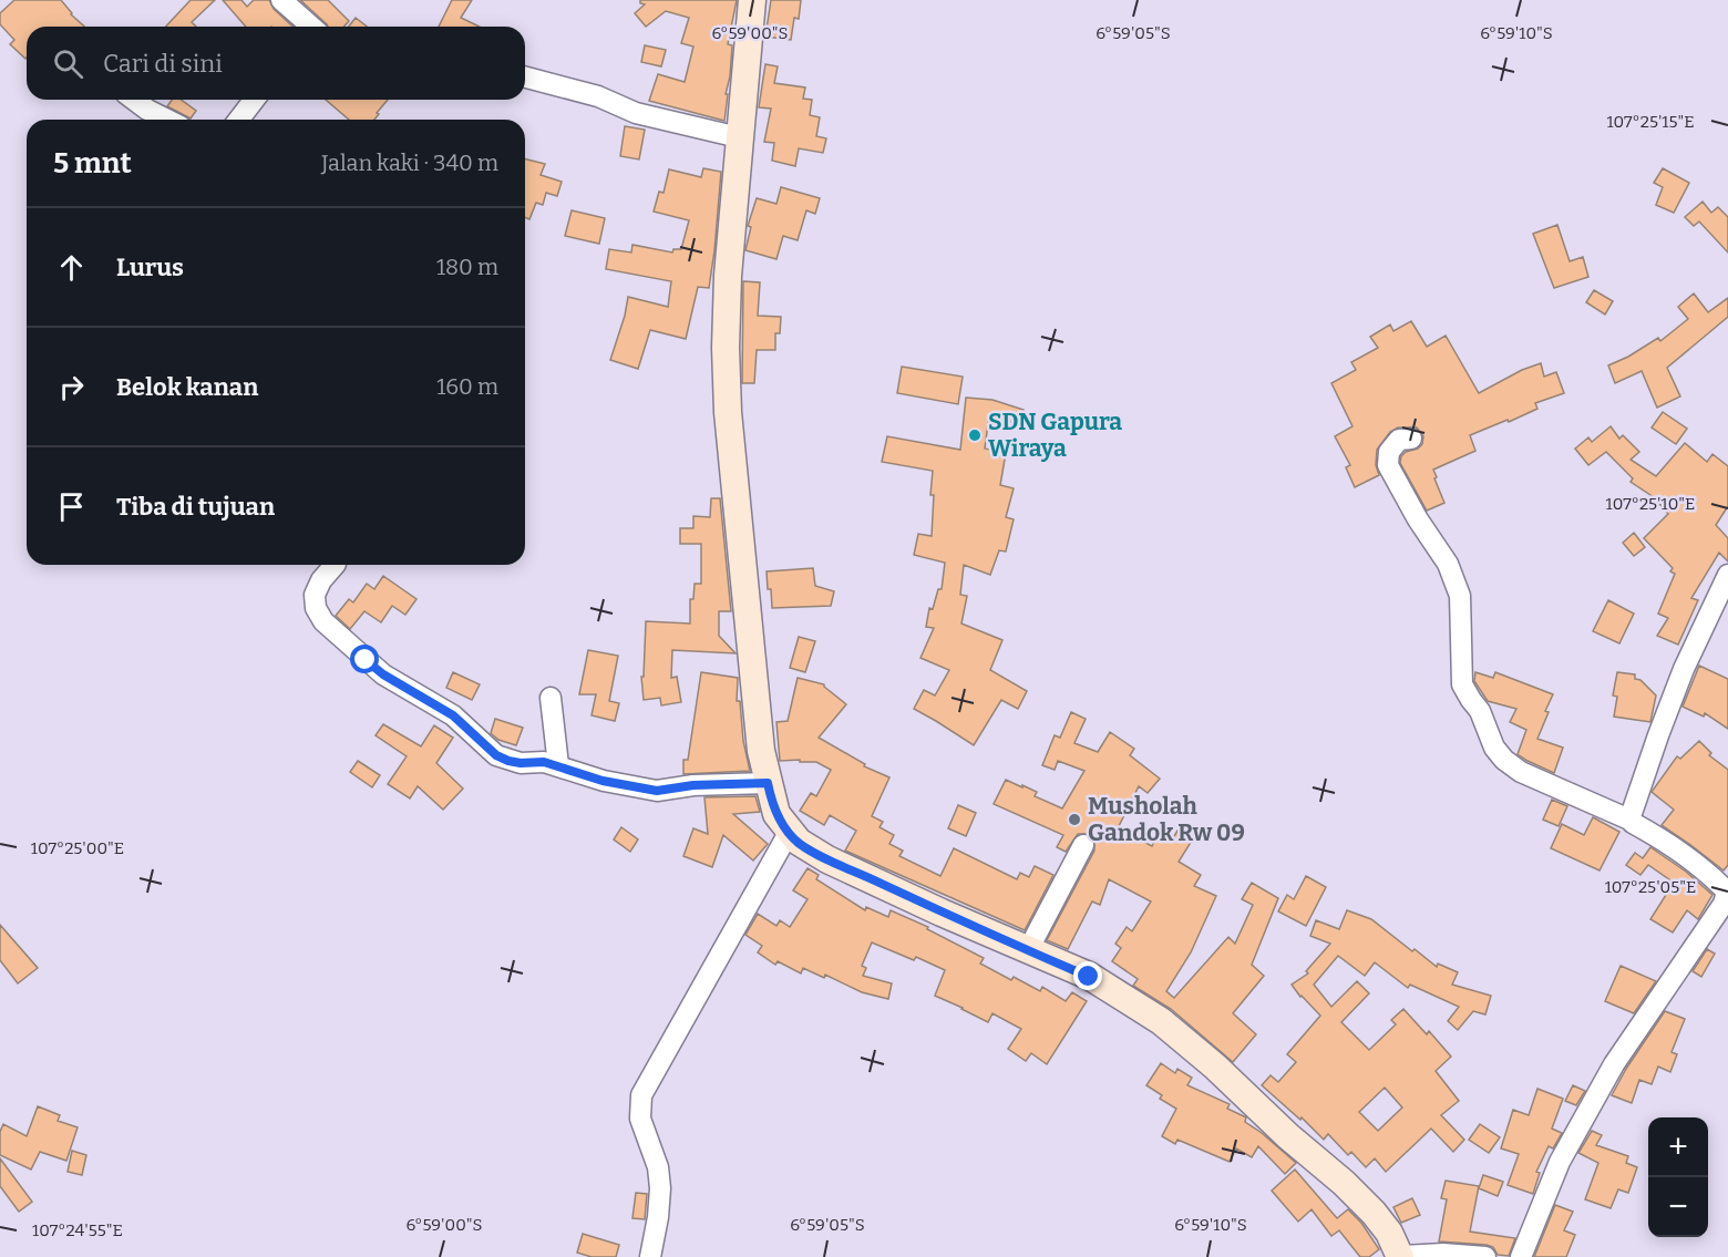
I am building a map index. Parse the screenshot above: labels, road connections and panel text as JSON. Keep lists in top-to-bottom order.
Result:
{
  "places": ["SDN Gapura Wiraya", "Musholah Gandok Rw 09"],
  "page": {
    "search": "Cari di sini",
    "heading": ["5 mnt", "Jalan kaki · 340 m"],
    "list": [
      ["Lurus", "180 m"],
      ["Belok kanan", "160 m"],
      "Tiba di tujuan"
    ],
    "map_buttons": ["+", "−"]
  },
  "coordinates": [
    "6°59'00\"S",
    "6°59'05\"S",
    "6°59'10\"S",
    "107°25'15\"E",
    "107°25'10\"E",
    "107°25'00\"E",
    "107°25'05\"E",
    "107°24'55\"E"
  ]
}
